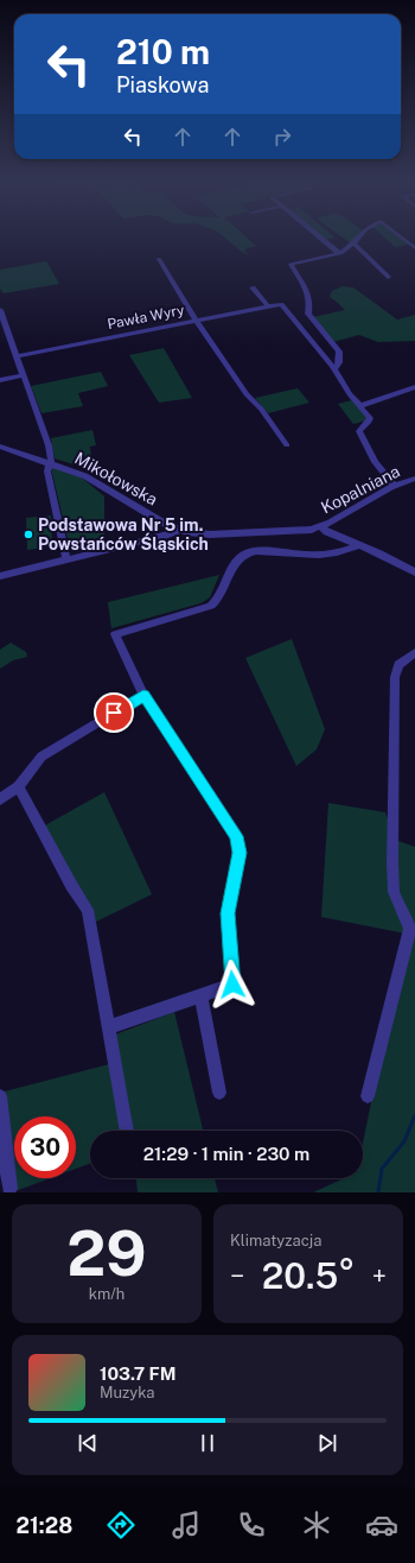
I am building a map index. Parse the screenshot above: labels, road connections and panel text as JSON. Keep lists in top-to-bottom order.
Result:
{
  "streets": {
    "street": ["Pawła Wyry", "Mikołowska", "Kopalniana"]
  },
  "crossings": [
    ["Mikołowska", "Kopalniana"]
  ],
  "places": ["Podstawowa Nr 5 im. Powstańców Śląskich"],
  "page": {
    "turn": ["210 m", "Piaskowa"],
    "limit": "30",
    "trip": "21:29 · 1 min · 230 m",
    "tile": [
      ["29", "km/h"],
      "Klimatyzacja"
    ],
    "heat": ["−", "20.5°", "+"],
    "song": ["103.7 FM", "Muzyka"],
    "tabs": "21:28"
  }
}
